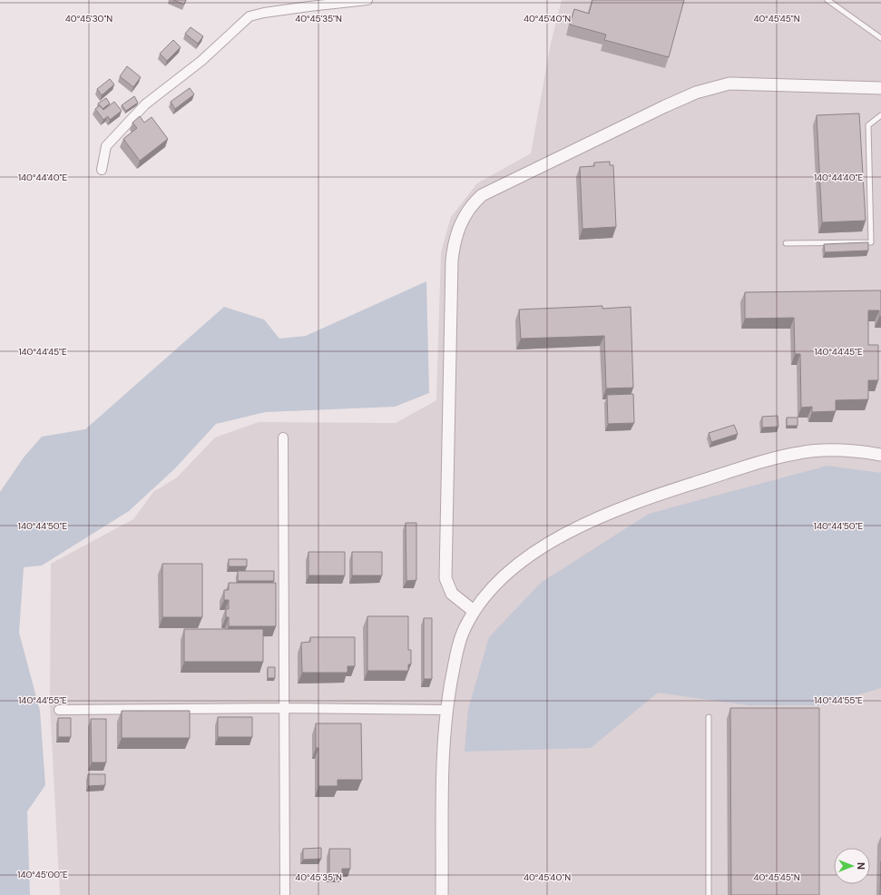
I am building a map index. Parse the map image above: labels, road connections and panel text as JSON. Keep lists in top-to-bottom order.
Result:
{
  "north": "right",
  "coordinates": [
    "40°45'30\"N",
    "40°45'35\"N",
    "40°45'40\"N",
    "40°45'45\"N",
    "140°44'40\"E",
    "140°44'45\"E",
    "140°44'50\"E",
    "140°44'55\"E",
    "140°45'00\"E"
  ]
}
